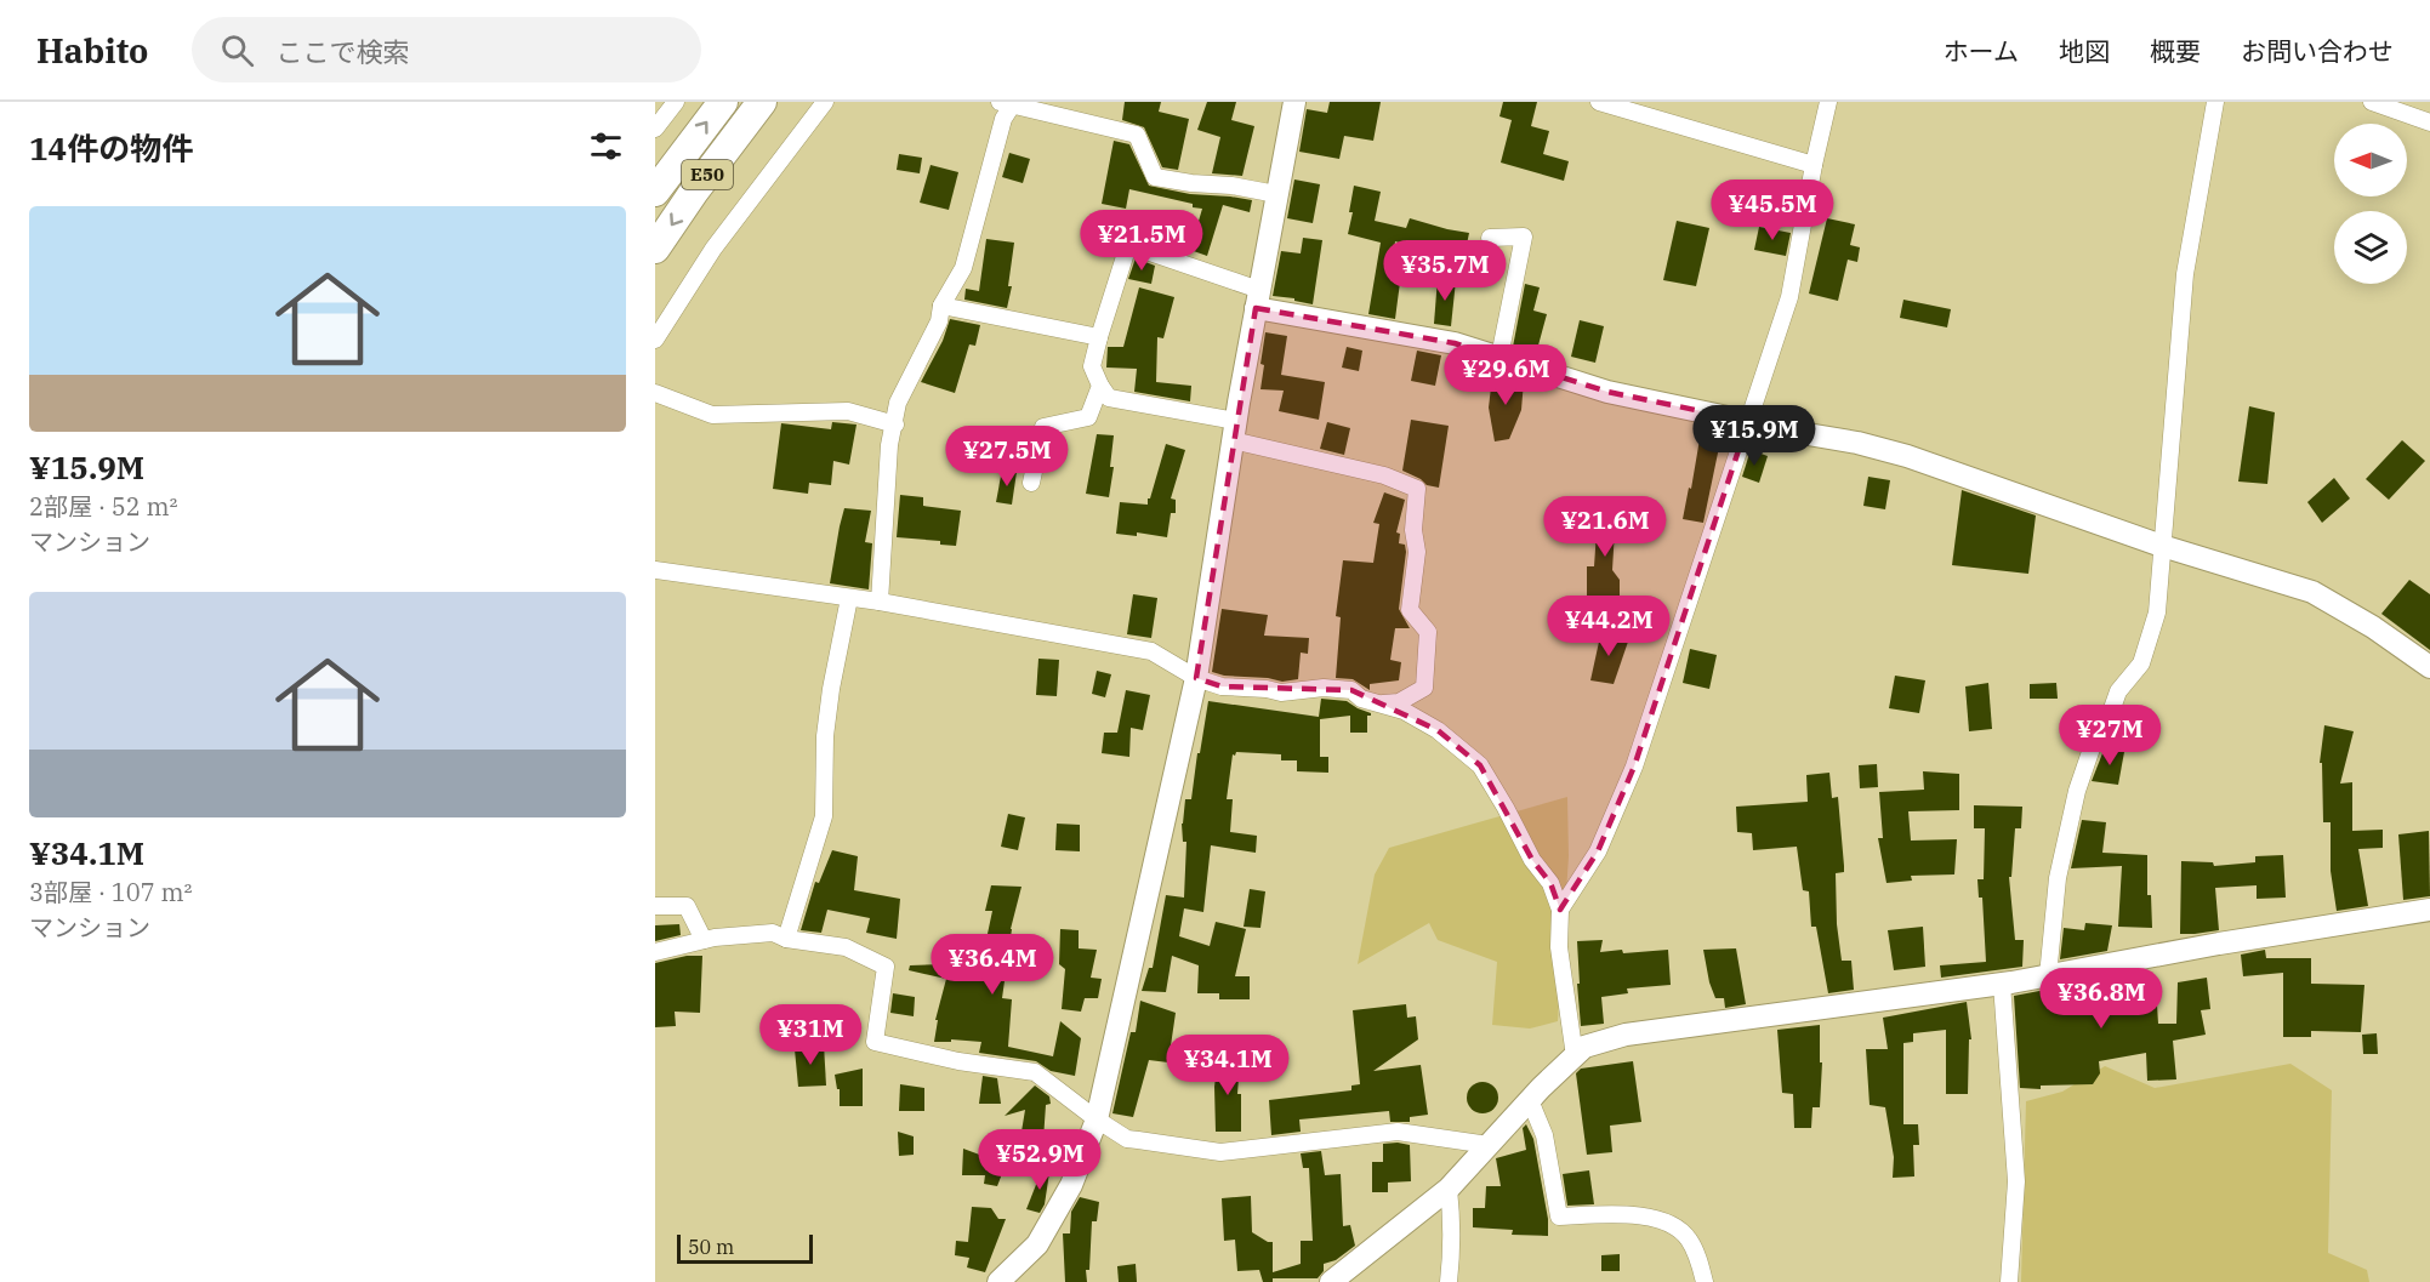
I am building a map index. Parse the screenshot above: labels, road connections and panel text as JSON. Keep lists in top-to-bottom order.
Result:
{
  "streets": {
    "highway": ["E50"]
  },
  "scale_bar": "50 m",
  "north": "left",
  "page": {
    "header": "Habito",
    "search": "ここで検索",
    "nav": [
      "ホーム",
      "地図",
      "概要",
      "お問い合わせ"
    ],
    "heading": "14件の物件",
    "price": [
      "¥45.5M",
      "¥21.5M",
      "¥35.7M",
      "¥29.6M",
      "¥15.9M",
      "¥27.5M",
      "¥21.6M",
      "¥44.2M",
      "¥27M",
      "¥36.4M",
      "¥36.8M",
      "¥31M",
      "¥34.1M",
      "¥52.9M"
    ],
    "list": [
      {
        "name": "¥15.9M",
        "note": "2部屋 · 52 m² · マンション"
      },
      {
        "name": "¥34.1M",
        "note": "3部屋 · 107 m² · マンション"
      }
    ],
    "scale": "50 m"
  }
}
